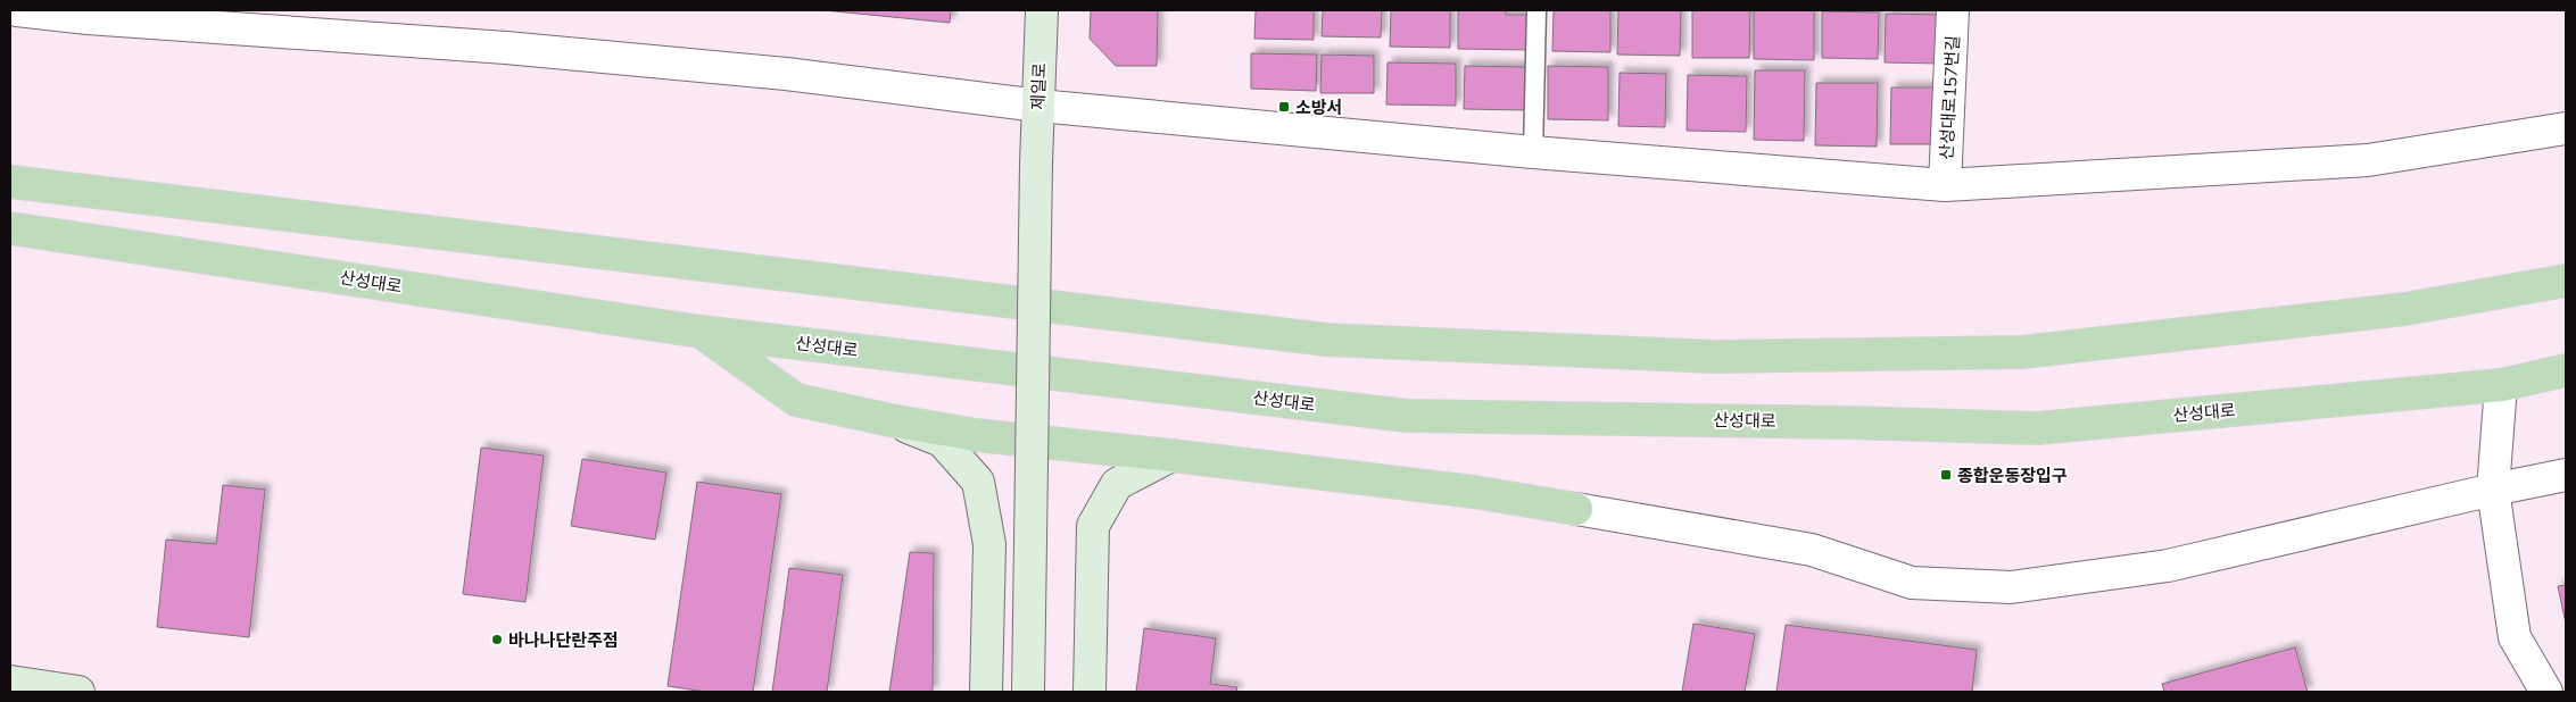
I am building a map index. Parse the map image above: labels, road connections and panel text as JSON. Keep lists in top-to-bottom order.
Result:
{
  "streets": {
    "main road": ["제일로", "산성대로"],
    "street": ["산성대로157번길"]
  },
  "places": {
    "transit": ["소방서", "종합운동장입구"],
    "other": ["바나나단란주점"]
  }
}
